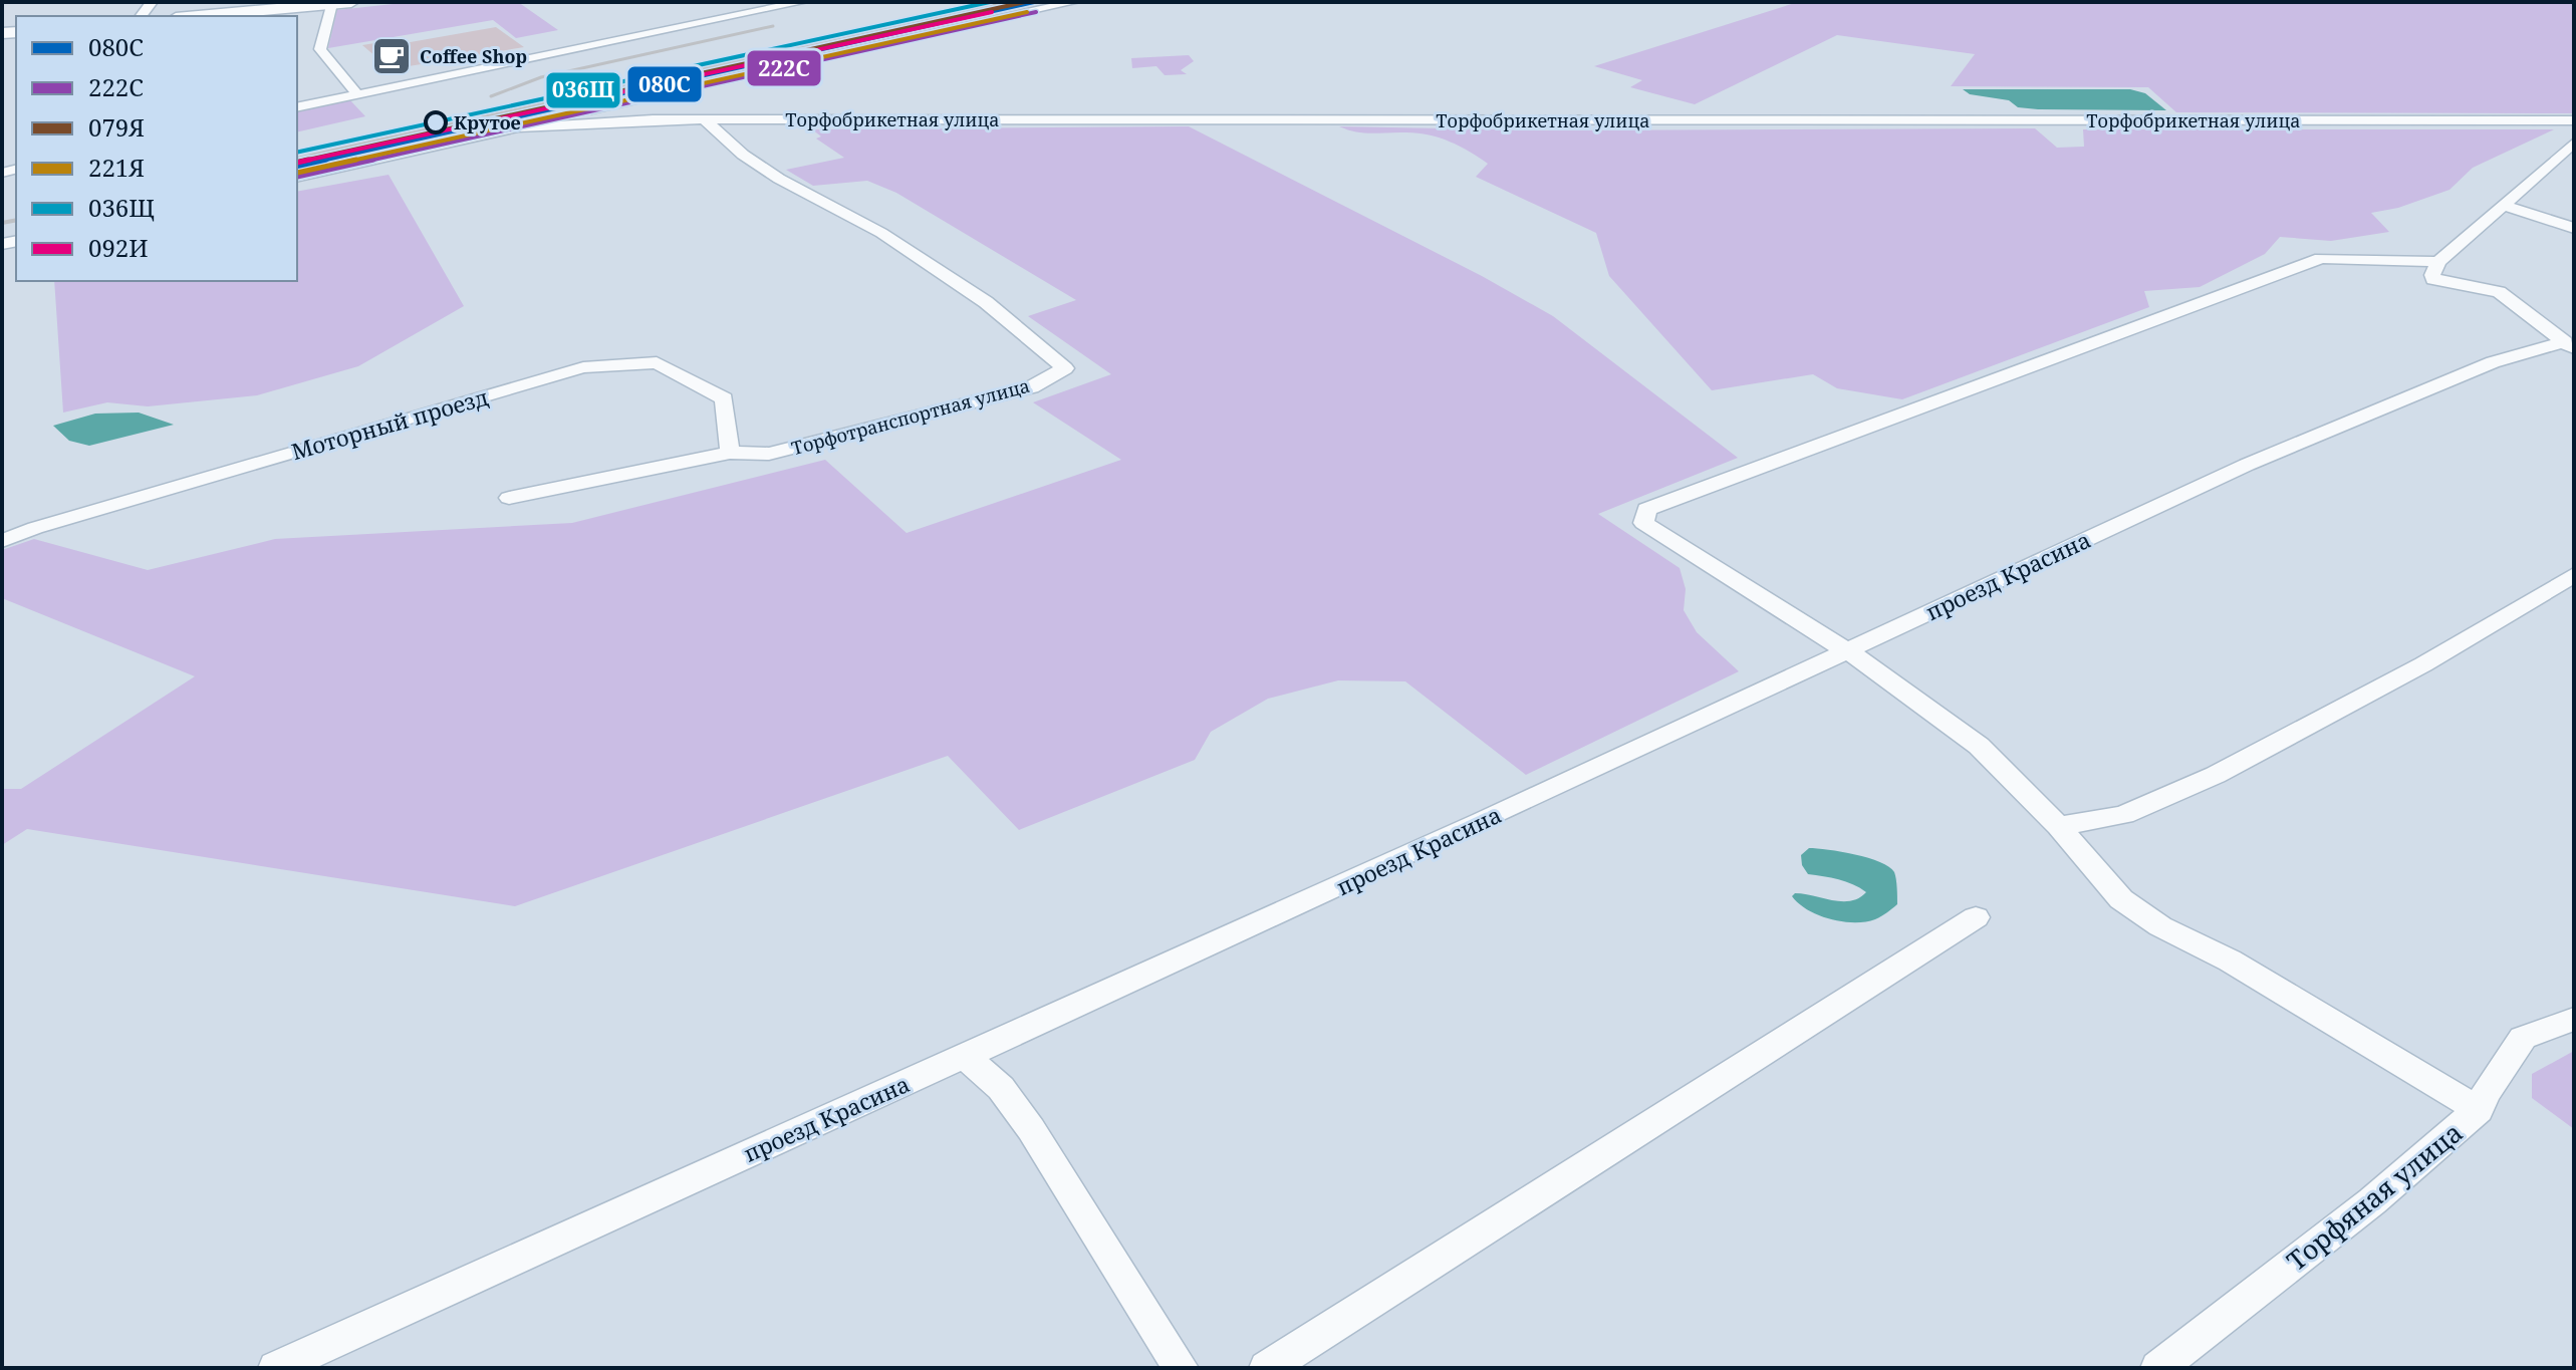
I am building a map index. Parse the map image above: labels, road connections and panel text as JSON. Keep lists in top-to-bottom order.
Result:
{
  "streets": {
    "street": [
      "Торфобрикетная улица",
      "Торфотранспортная улица",
      "Моторный проезд",
      "проезд Красина",
      "Торфяная улица"
    ]
  },
  "crossings": [
    ["Торфобрикетная улица", "Торфотранспортная улица"],
    ["Торфотранспортная улица", "Моторный проезд"]
  ],
  "places": {
    "cafe": ["Coffee Shop"],
    "other": ["Крутое"]
  },
  "lines": [
    "transit line 080С",
    "transit line 079Я",
    "transit line 036Щ",
    "transit line 222С",
    "transit line 221Я",
    "transit line 092И"
  ],
  "legend": [
    "080С",
    "222С",
    "079Я",
    "221Я",
    "036Щ",
    "092И"
  ]
}
